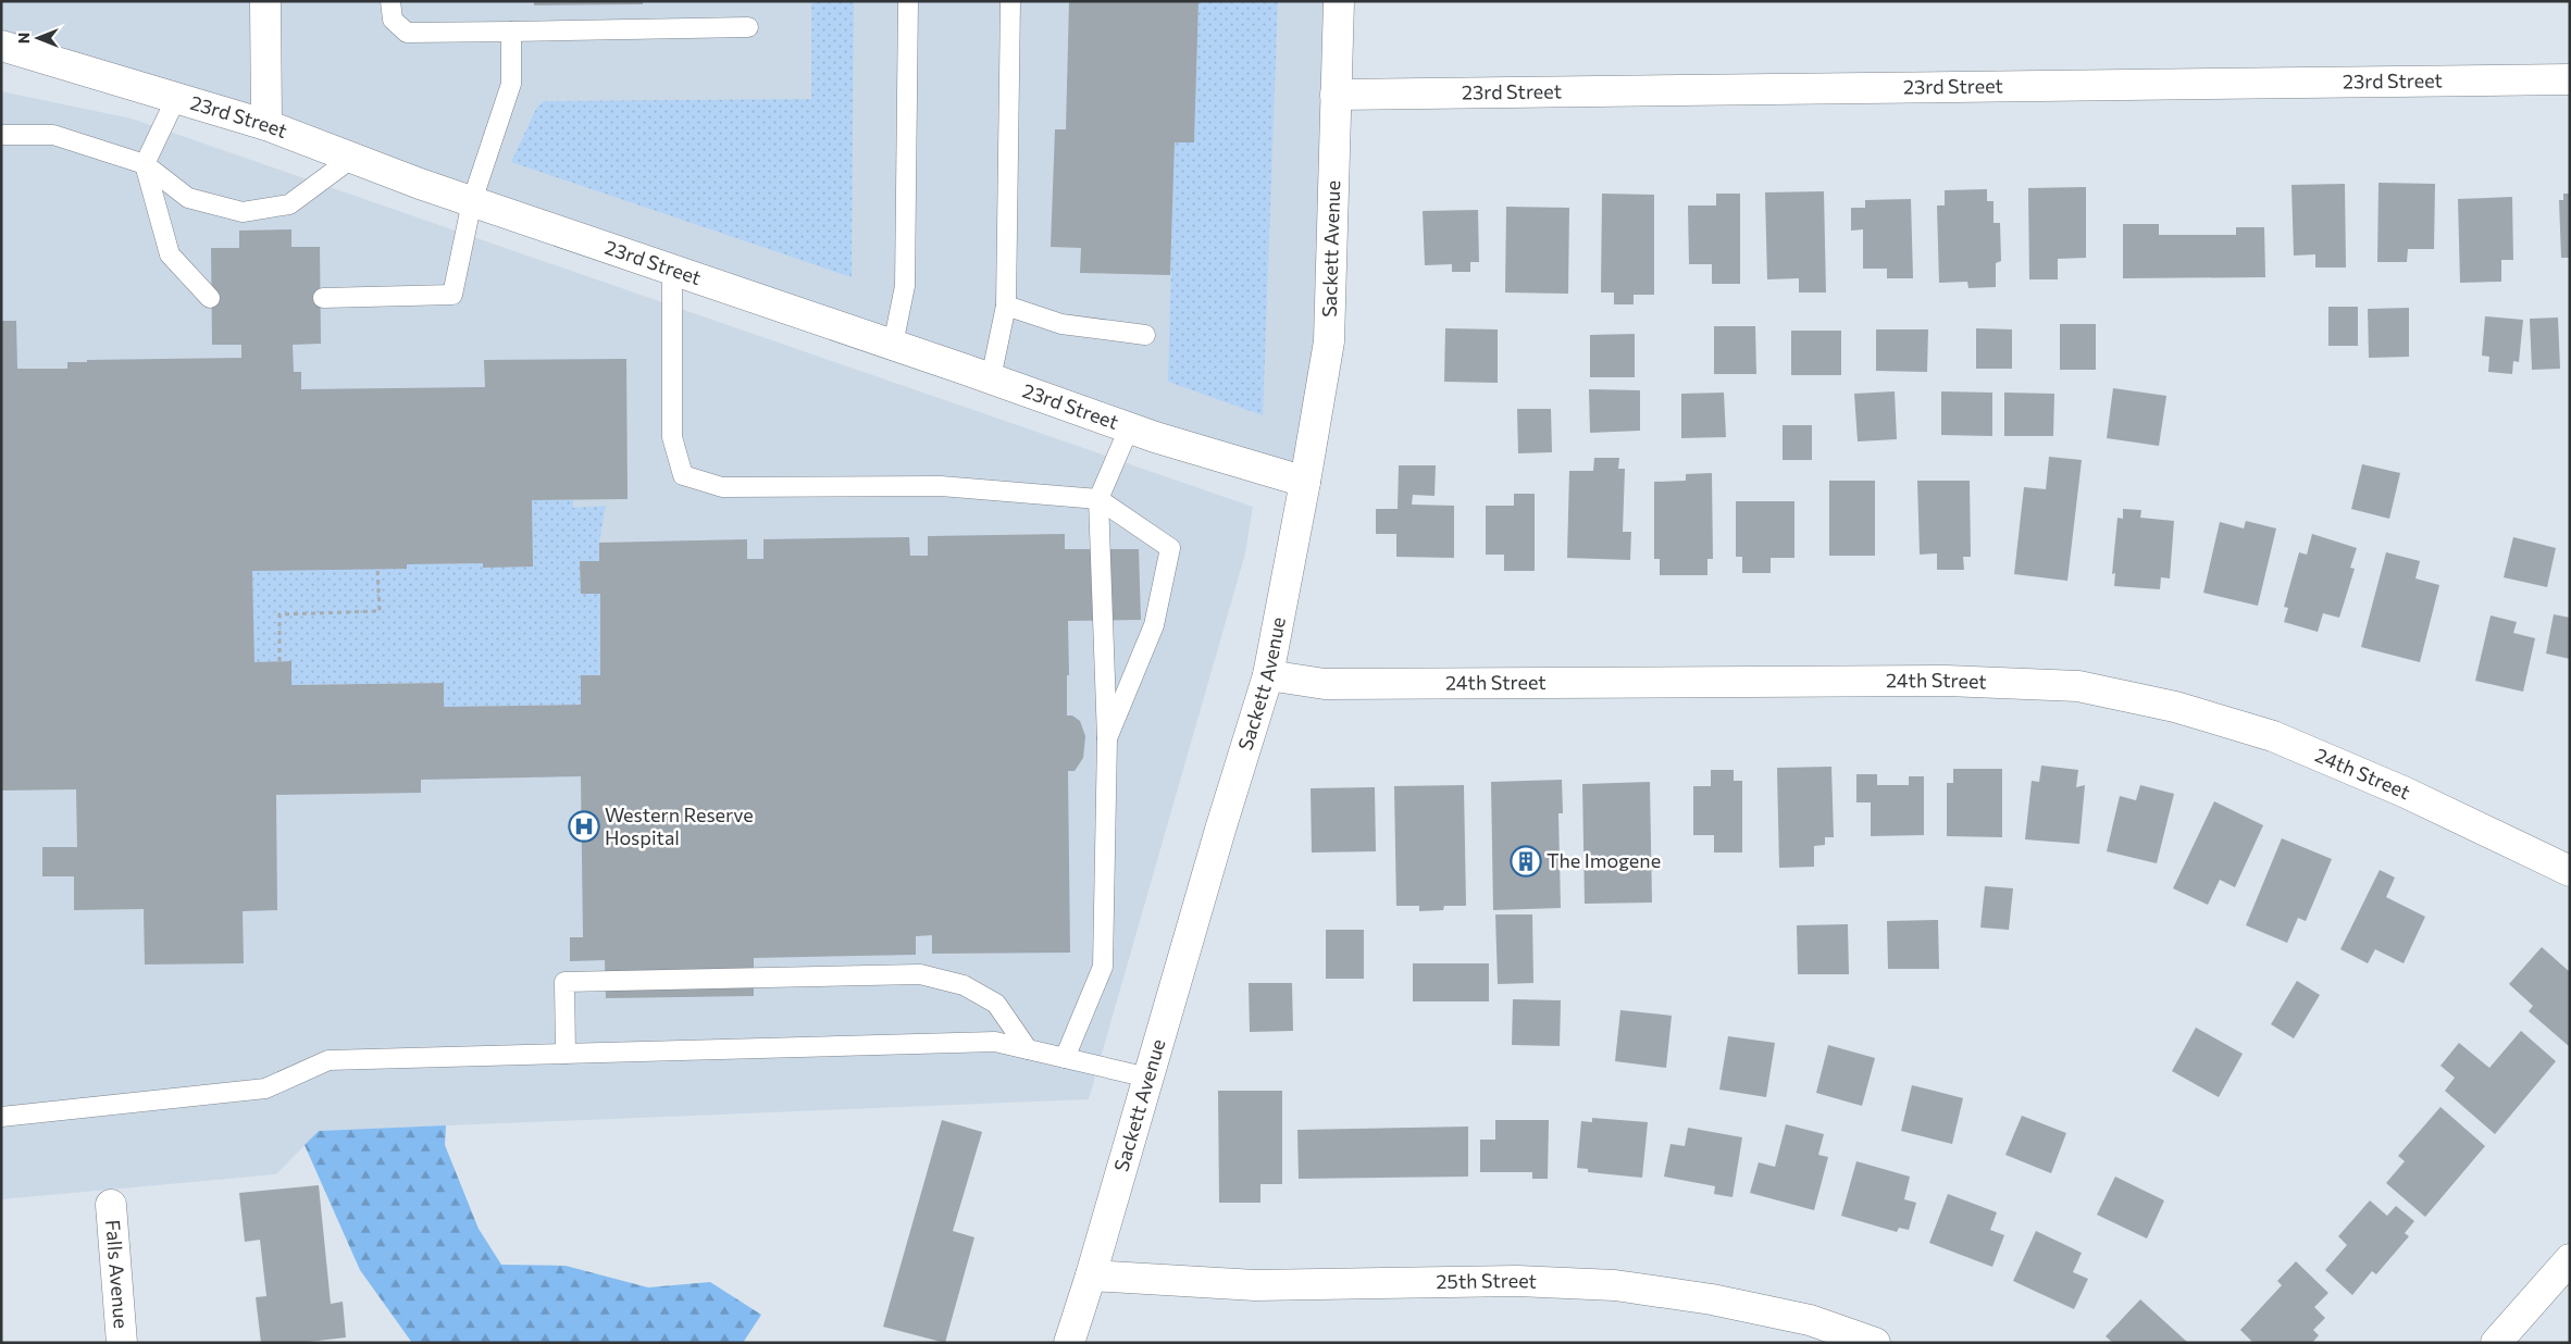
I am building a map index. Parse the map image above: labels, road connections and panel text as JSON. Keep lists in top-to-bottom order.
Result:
{
  "streets": {
    "street": [
      "23rd Street",
      "Sackett Avenue",
      "24th Street",
      "Falls Avenue",
      "25th Street"
    ]
  },
  "crossings": [
    ["23rd Street", "Sackett Avenue"],
    ["Sackett Avenue", "24th Street"],
    ["Sackett Avenue", "25th Street"]
  ],
  "places": {
    "hospital": ["Western Reserve Hospital"],
    "building": ["The Imogene"]
  },
  "north": "left"
}
